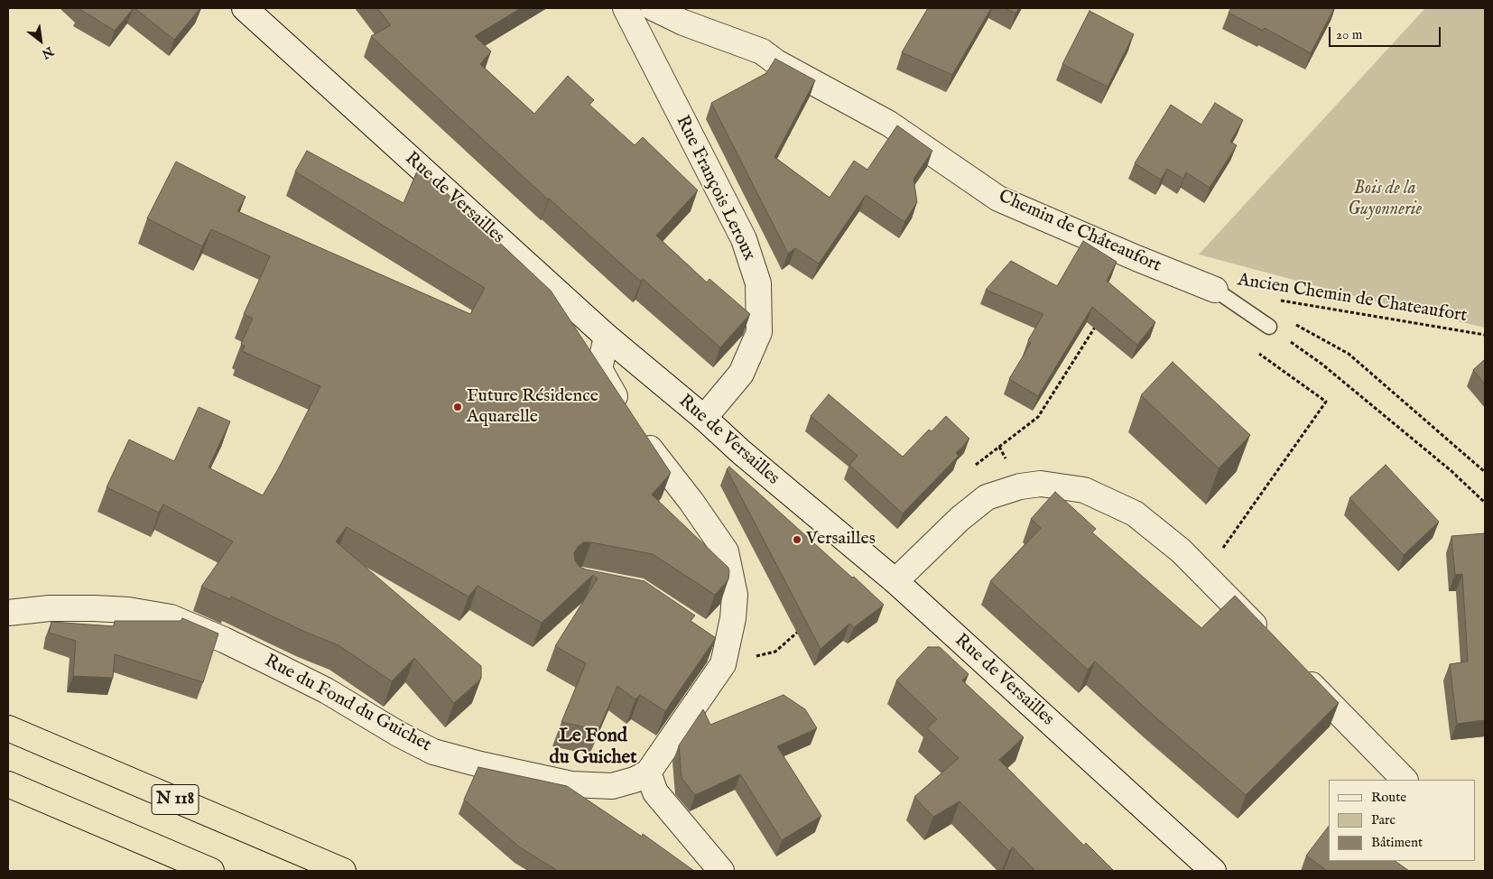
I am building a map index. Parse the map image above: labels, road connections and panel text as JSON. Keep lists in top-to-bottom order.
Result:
{
  "streets": {
    "highway": ["N 118"],
    "street": [
      "Rue François Leroux",
      "Rue de Versailles",
      "Chemin de Châteaufort",
      "Rue du Fond du Guichet"
    ],
    "path": ["Ancien Chemin de Chateaufort"]
  },
  "crossings": [
    ["Rue François Leroux", "Rue de Versailles"]
  ],
  "districts": ["Le Fond du Guichet"],
  "parks": ["Bois de la Guyonnerie"],
  "places": ["Future Résidence Aquarelle", "Versailles"],
  "legend": ["Route", "Parc", "Bâtiment"],
  "scale_bar": "20 m",
  "north": "bottom right"
}
